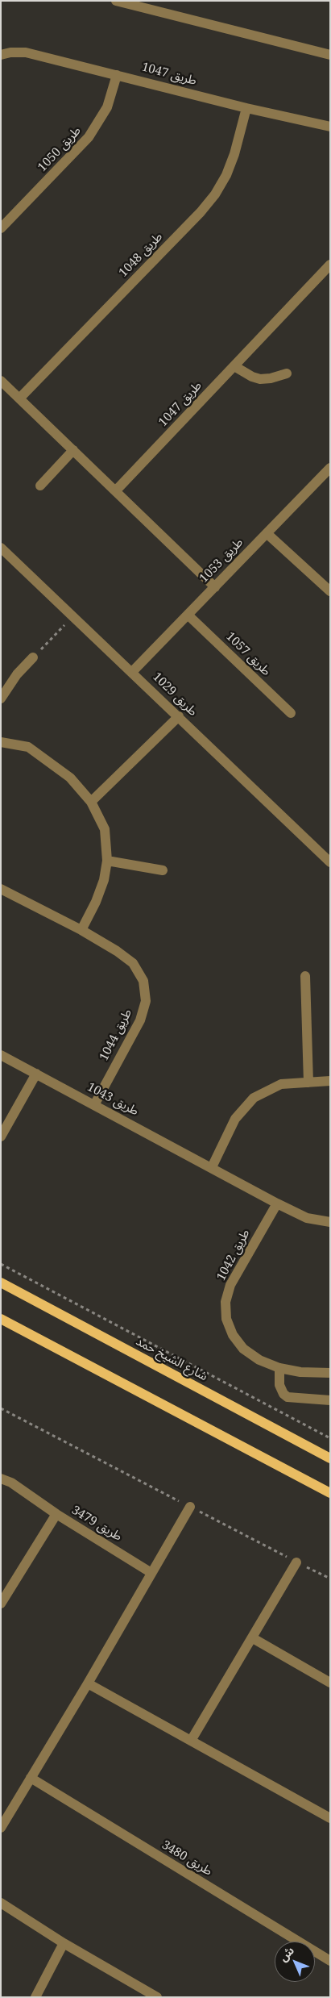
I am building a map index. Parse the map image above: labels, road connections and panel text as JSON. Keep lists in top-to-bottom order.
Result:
{
  "streets": {
    "main road": ["شارع الشيخ حمد"],
    "street": [
      "طريق 1047",
      "طريق 1050",
      "طريق 1048",
      "طريق 1053",
      "طريق 1057",
      "طريق 1029",
      "طريق 1044",
      "طريق 1043",
      "طريق 1042",
      "طريق 3479",
      "طريق 3480"
    ]
  },
  "crossings": [
    ["طريق 1047", "طريق 1050"],
    ["طريق 1047", "طريق 1048"],
    ["طريق 1053", "طريق 1057"],
    ["طريق 1053", "طريق 1029"],
    ["طريق 1044", "طريق 1043"],
    ["طريق 1043", "طريق 1042"]
  ],
  "north": "top left"
}
